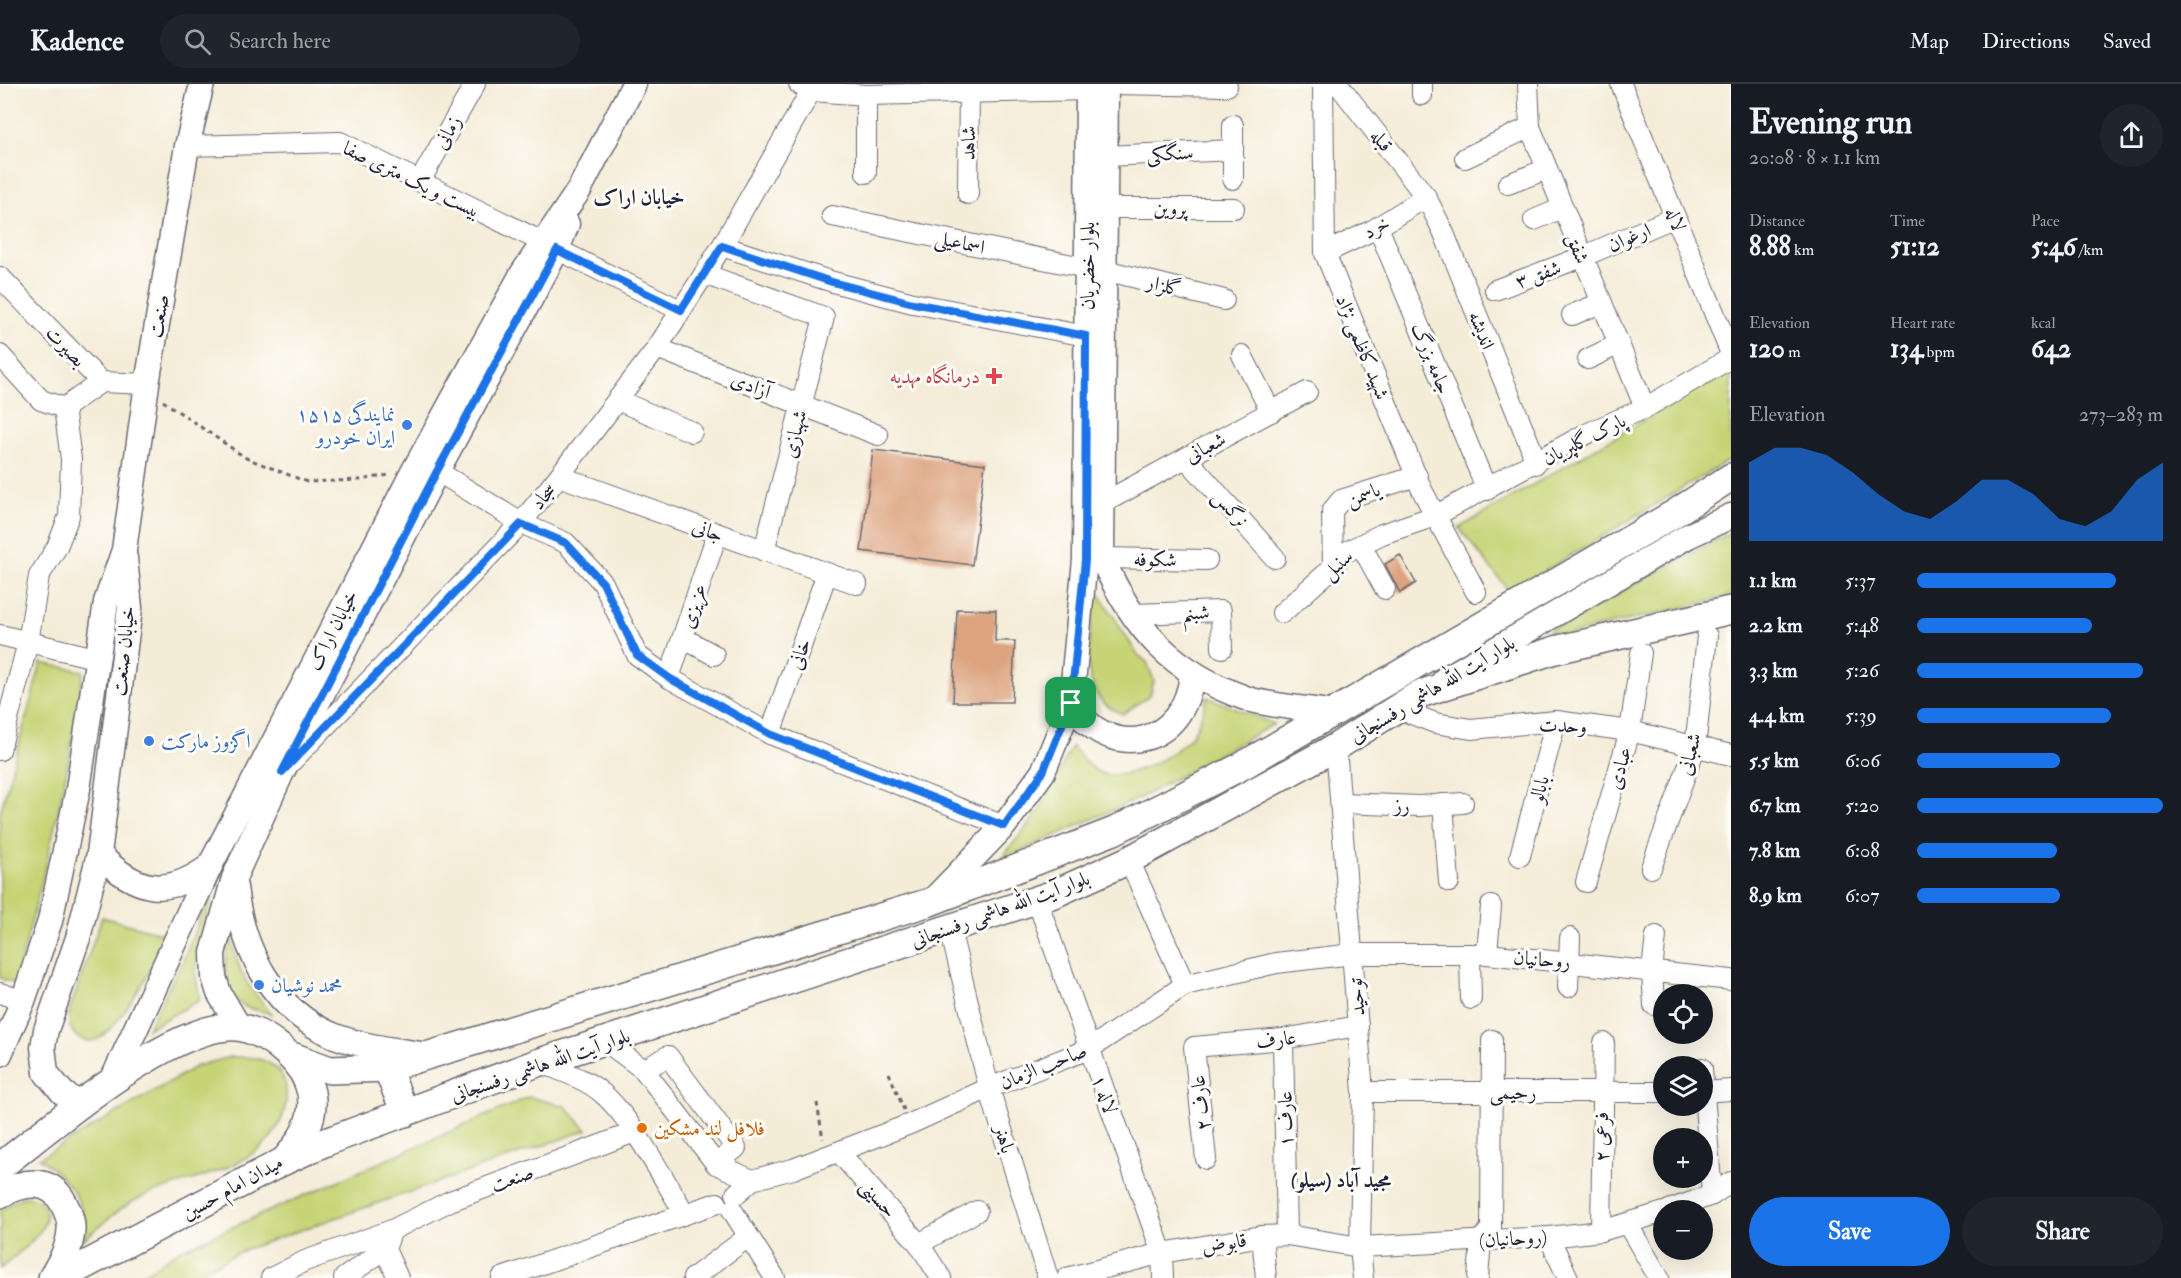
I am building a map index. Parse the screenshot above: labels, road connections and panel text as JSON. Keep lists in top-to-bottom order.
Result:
{
  "streets": {
    "highway": ["بلوار آیت الله هاشمی رفسنجانی", "میدان امام حسین"],
    "main road": [
      "بلوار خضریان",
      "صنعت",
      "خیابان اراک",
      "خیابان صنعت"
    ],
    "street": [
      "زمانی",
      "قبله",
      "شاهد",
      "سنگکی",
      "بیست و یک متری صفا",
      "پروین",
      "لاله",
      "خرد",
      "ارغوان",
      "اسماعیلی",
      "شفق",
      "شفق ۳",
      "گلزار",
      "اندیشه",
      "بصیرت",
      "شهید کاظمی نژاد",
      "جامه بزرگ",
      "آزادی",
      "شهبازی",
      "پارک گلپریان",
      "شعبانی",
      "یاسمن",
      "سجاد",
      "نرگس",
      "جانی",
      "شکوفه",
      "سنبل",
      "عزیزی",
      "شبنم",
      "خانی",
      "وحدت",
      "عبادی",
      "بابالو",
      "رز",
      "روحانیان",
      "توحید",
      "عارف",
      "صاحب الزمان",
      "رحیمی",
      "لاله ۱",
      "عارف ۲",
      "عارف ۱",
      "فرعی ۲",
      "باهنر",
      "حسینی",
      "(روحانیان)",
      "قابوض"
    ]
  },
  "crossings": [
    ["زمانی", "بیست و یک متری صفا"],
    ["قبله", "خرد"],
    ["قبله", "اندیشه"],
    ["سنگکی", "بلوار خضریان"],
    ["بیست و یک متری صفا", "صنعت"],
    ["بیست و یک متری صفا", "سجاد"],
    ["بیست و یک متری صفا", "خیابان اراک"],
    ["پروین", "بلوار خضریان"],
    ["لاله", "ارغوان"],
    ["خرد", "اندیشه"],
    ["خرد", "شهید کاظمی نژاد"],
    ["خرد", "جامه بزرگ"],
    ["ارغوان", "شفق"],
    ["ارغوان", "شفق ۳"],
    ["اسماعیلی", "بلوار خضریان"],
    ["اسماعیلی", "گلزار"],
    ["شفق", "شفق ۳"],
    ["شفق", "پارک گلپریان"],
    ["بلوار خضریان", "گلزار"],
    ["بلوار خضریان", "شعبانی"],
    ["بلوار خضریان", "شکوفه"],
    ["بلوار خضریان", "شبنم"],
    ["بلوار خضریان", "بلوار آیت الله هاشمی رفسنجانی"],
    ["صنعت", "بصیرت"],
    ["صنعت", "خیابان صنعت"],
    ["اندیشه", "پارک گلپریان"],
    ["شهید کاظمی نژاد", "پارک گلپریان"],
    ["شهید کاظمی نژاد", "یاسمن"],
    ["شهید کاظمی نژاد", "سنبل"],
    ["جامه بزرگ", "پارک گلپریان"],
    ["آزادی", "شهبازی"],
    ["آزادی", "سجاد"],
    ["شهبازی", "سجاد"],
    ["شهبازی", "جانی"],
    ["پارک گلپریان", "سنبل"],
    ["شعبانی", "نرگس"],
    ["شعبانی", "وحدت"],
    ["یاسمن", "سنبل"],
    ["سجاد", "جانی"],
    ["سجاد", "خیابان اراک"],
    ["جانی", "عزیزی"],
    ["جانی", "خانی"],
    ["خیابان اراک", "میدان امام حسین"],
    ["بلوار آیت الله هاشمی رفسنجانی", "وحدت"],
    ["بلوار آیت الله هاشمی رفسنجانی", "توحید"],
    ["بلوار آیت الله هاشمی رفسنجانی", "لاله ۱"],
    ["بلوار آیت الله هاشمی رفسنجانی", "باهنر"],
    ["بلوار آیت الله هاشمی رفسنجانی", "میدان امام حسین"],
    ["وحدت", "عبادی"],
    ["وحدت", "بابالو"],
    ["رز", "توحید"],
    ["روحانیان", "توحید"],
    ["روحانیان", "صاحب الزمان"],
    ["توحید", "عارف"],
    ["توحید", "صاحب الزمان"],
    ["توحید", "رحیمی"],
    ["توحید", "(روحانیان)"],
    ["توحید", "قابوض"],
    ["عارف", "عارف ۲"],
    ["عارف", "عارف ۱"],
    ["صاحب الزمان", "لاله ۱"],
    ["صاحب الزمان", "باهنر"],
    ["صاحب الزمان", "حسینی"],
    ["رحیمی", "فرعی ۲"],
    ["لاله ۱", "قابوض"],
    ["عارف ۱", "قابوض"],
    ["فرعی ۲", "(روحانیان)"],
    ["(روحانیان)", "قابوض"]
  ],
  "districts": ["خیابان اراک", "(مجید آباد (سیلو"],
  "places": {
    "health": ["درمانگاه مهدیه"],
    "other": [
      "نمایندگی ۱۵۱۵ ایران خودرو",
      "اگزوز مارکت",
      "محمد نوشیان",
      "فلافل لند مشکین"
    ]
  },
  "page": {
    "header": "Kadence",
    "search": "Search here",
    "nav": ["Map", "Directions", "Saved"],
    "heading": ["Evening run", "20:08 · 8 × 1.1 km"],
    "stats": [
      ["Distance", "8.88 km"],
      ["Time", "51:12"],
      ["Pace", "5:46 /km"],
      ["Elevation", "120 m"],
      ["Heart rate", "134 bpm"],
      ["kcal", "642"]
    ],
    "chart": ["Elevation", "273–283 m"],
    "list": [
      {
        "name": "1.1 km",
        "note": "5:37"
      },
      {
        "name": "2.2 km",
        "note": "5:48"
      },
      {
        "name": "3.3 km",
        "note": "5:26"
      },
      {
        "name": "4.4 km",
        "note": "5:39"
      },
      {
        "name": "5.5 km",
        "note": "6:06"
      },
      {
        "name": "6.7 km",
        "note": "5:20"
      },
      {
        "name": "7.8 km",
        "note": "6:08"
      },
      {
        "name": "8.9 km",
        "note": "6:07"
      }
    ],
    "map_buttons": ["+", "−"],
    "buttons": ["Save", "Share"]
  }
}
